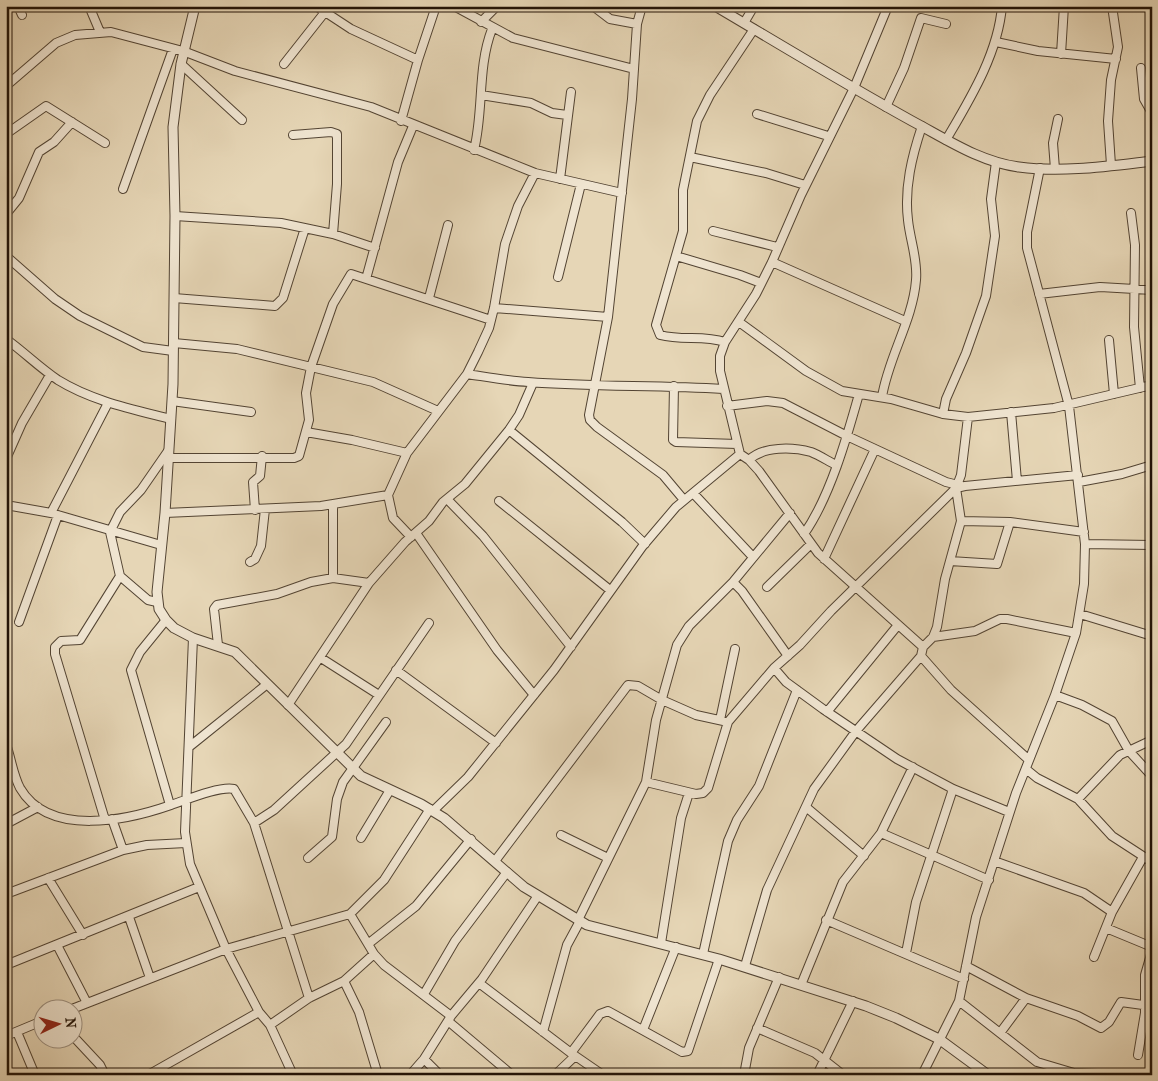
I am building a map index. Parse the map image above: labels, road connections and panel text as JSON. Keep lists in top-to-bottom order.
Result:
{
  "north": "right"
}
